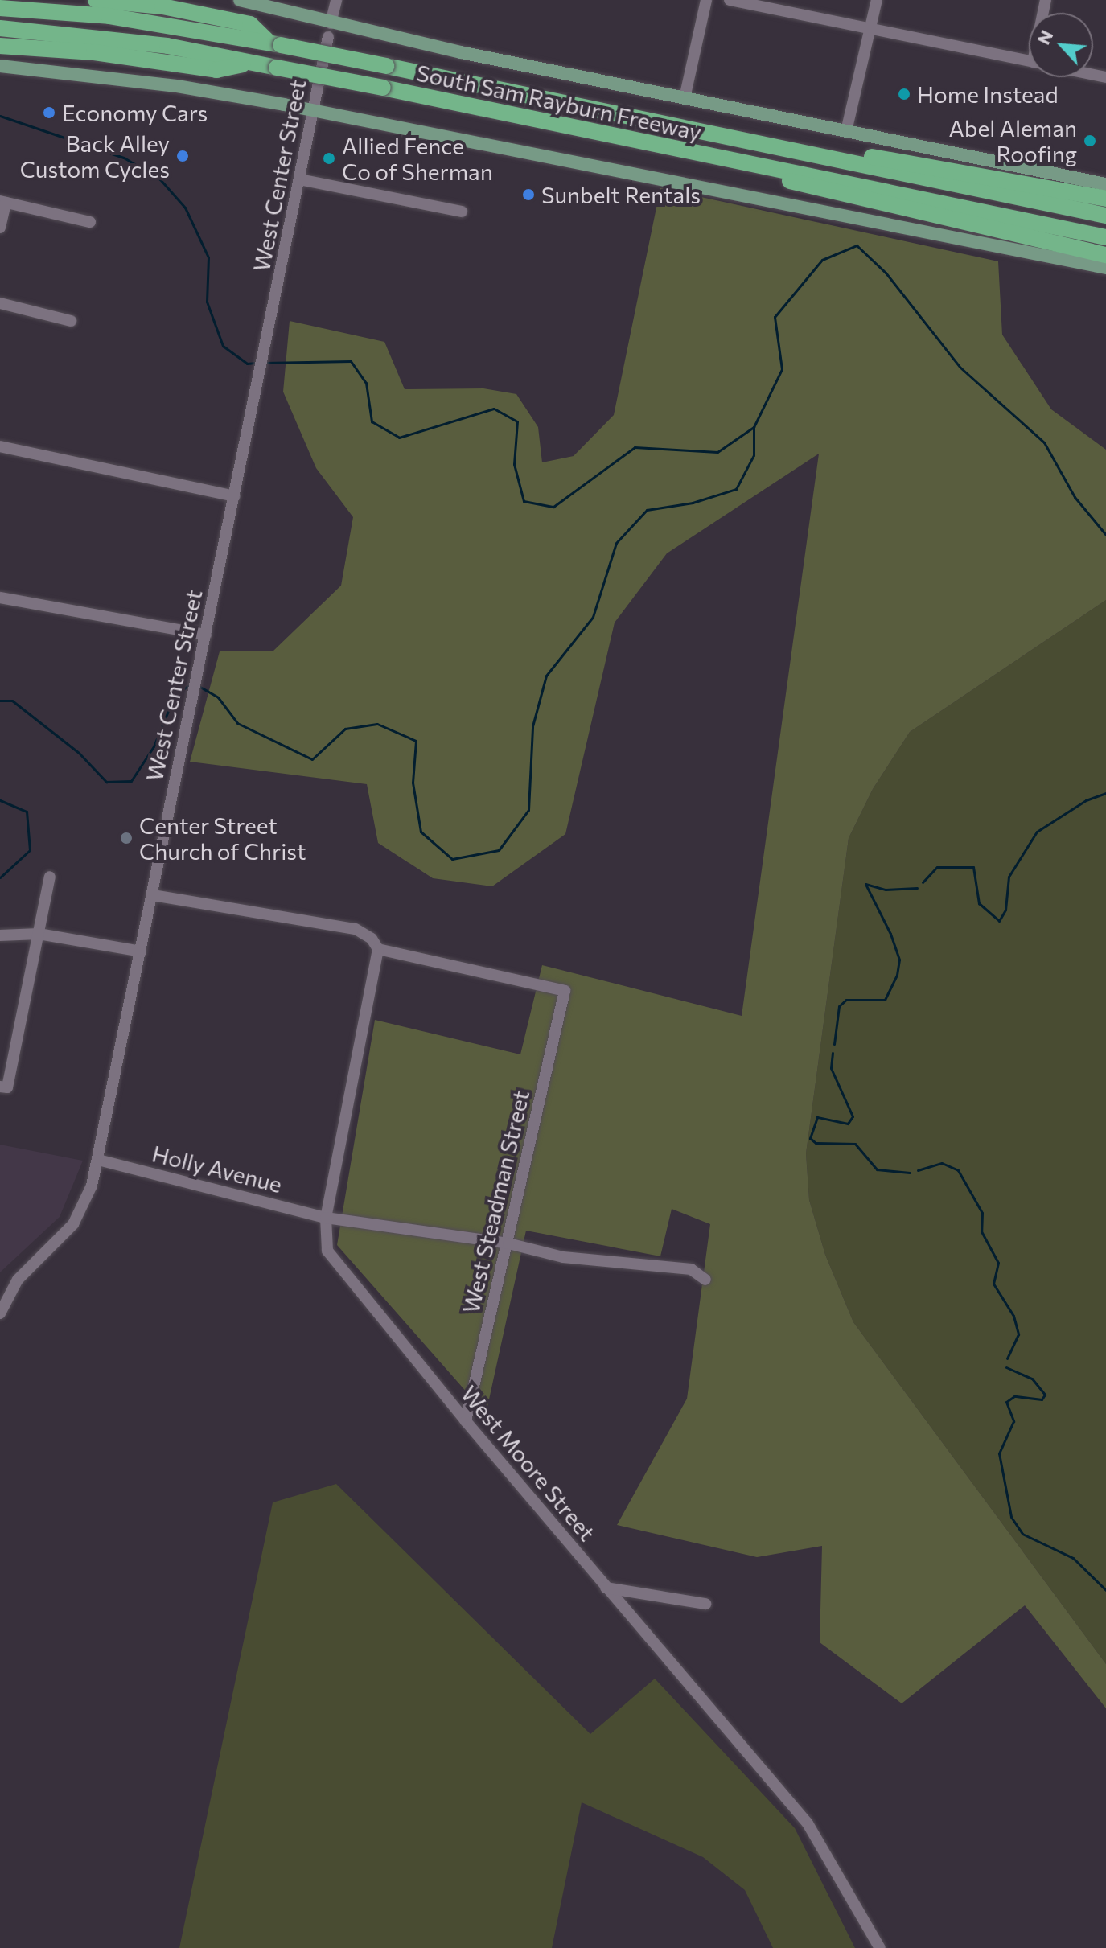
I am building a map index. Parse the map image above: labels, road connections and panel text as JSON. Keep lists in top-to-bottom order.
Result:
{
  "streets": {
    "highway": ["South Sam Rayburn Freeway"],
    "street": [
      "West Center Street",
      "Holly Avenue",
      "West Steadman Street",
      "West Moore Street"
    ]
  },
  "crossings": [
    ["West Center Street", "Holly Avenue"],
    ["Holly Avenue", "West Steadman Street"],
    ["Holly Avenue", "West Moore Street"],
    ["West Steadman Street", "West Moore Street"]
  ],
  "places": [
    "Home Instead",
    "Economy Cars",
    "Abel Aleman Roofing",
    "Back Alley Custom Cycles",
    "Allied Fence Co of Sherman",
    "Sunbelt Rentals",
    "Center Street Church of Christ"
  ],
  "north": "top left"
}
